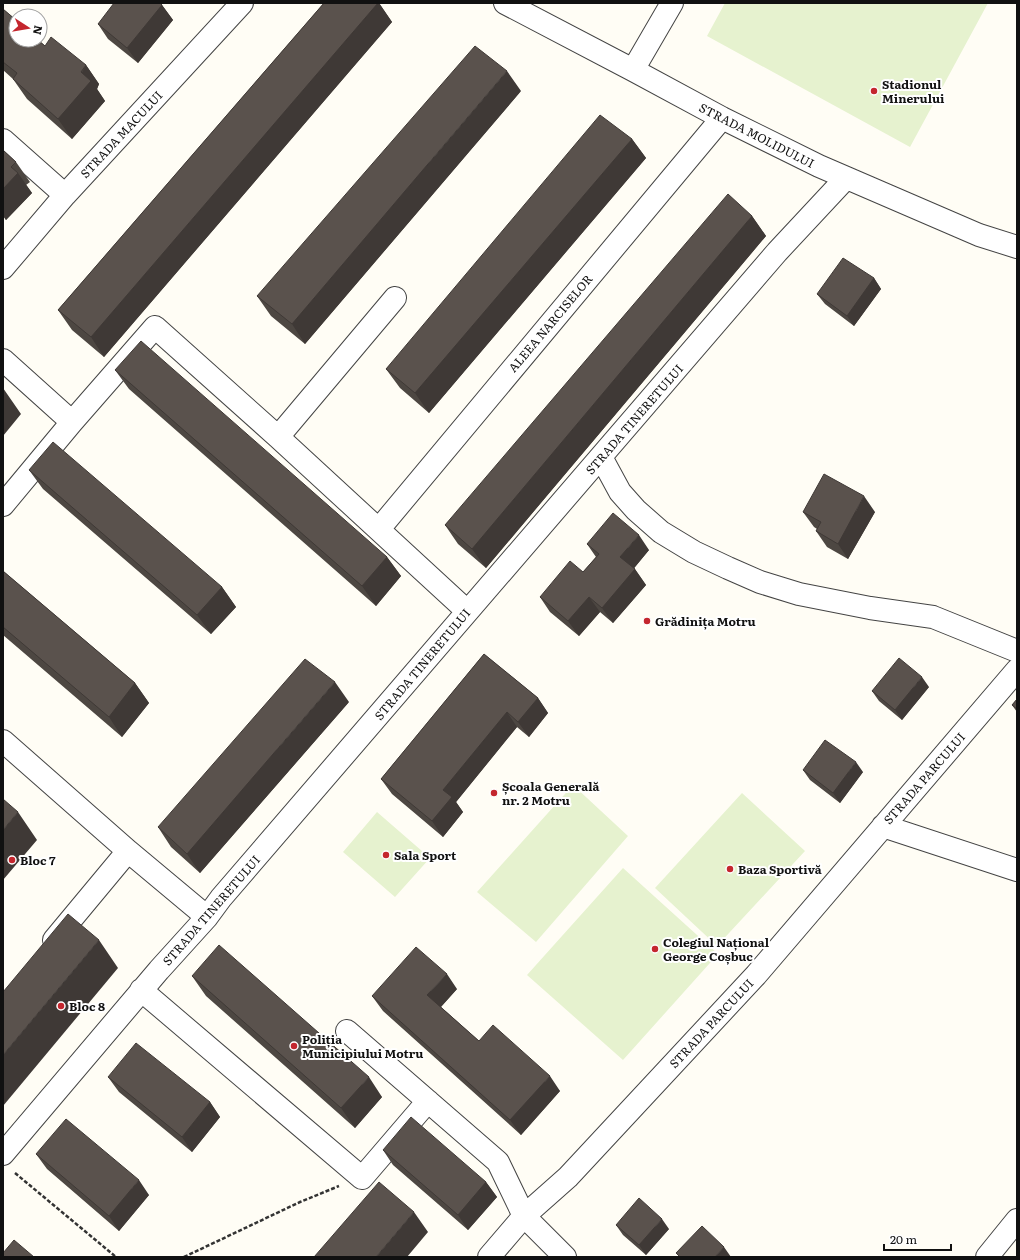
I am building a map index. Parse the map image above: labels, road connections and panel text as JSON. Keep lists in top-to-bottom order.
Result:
{
  "streets": {
    "street": [
      "STRADA MACULUI",
      "STRADA MOLIDULUI",
      "ALEEA NARCISELOR",
      "STRADA TINERETULUI",
      "STRADA PARCULUI"
    ]
  },
  "crossings": [
    ["STRADA MOLIDULUI", "ALEEA NARCISELOR"],
    ["STRADA MOLIDULUI", "STRADA TINERETULUI"]
  ],
  "places": [
    "Stadionul Minerului",
    "Grădinița Motru",
    "Școala Generală nr. 2 Motru",
    "Sala Sport",
    "Bloc 7",
    "Baza Sportivă",
    "Colegiul Național George Coșbuc",
    "Bloc 8",
    "Poliția Municipiului Motru"
  ],
  "scale_bar": "20 m",
  "north": "right"
}
